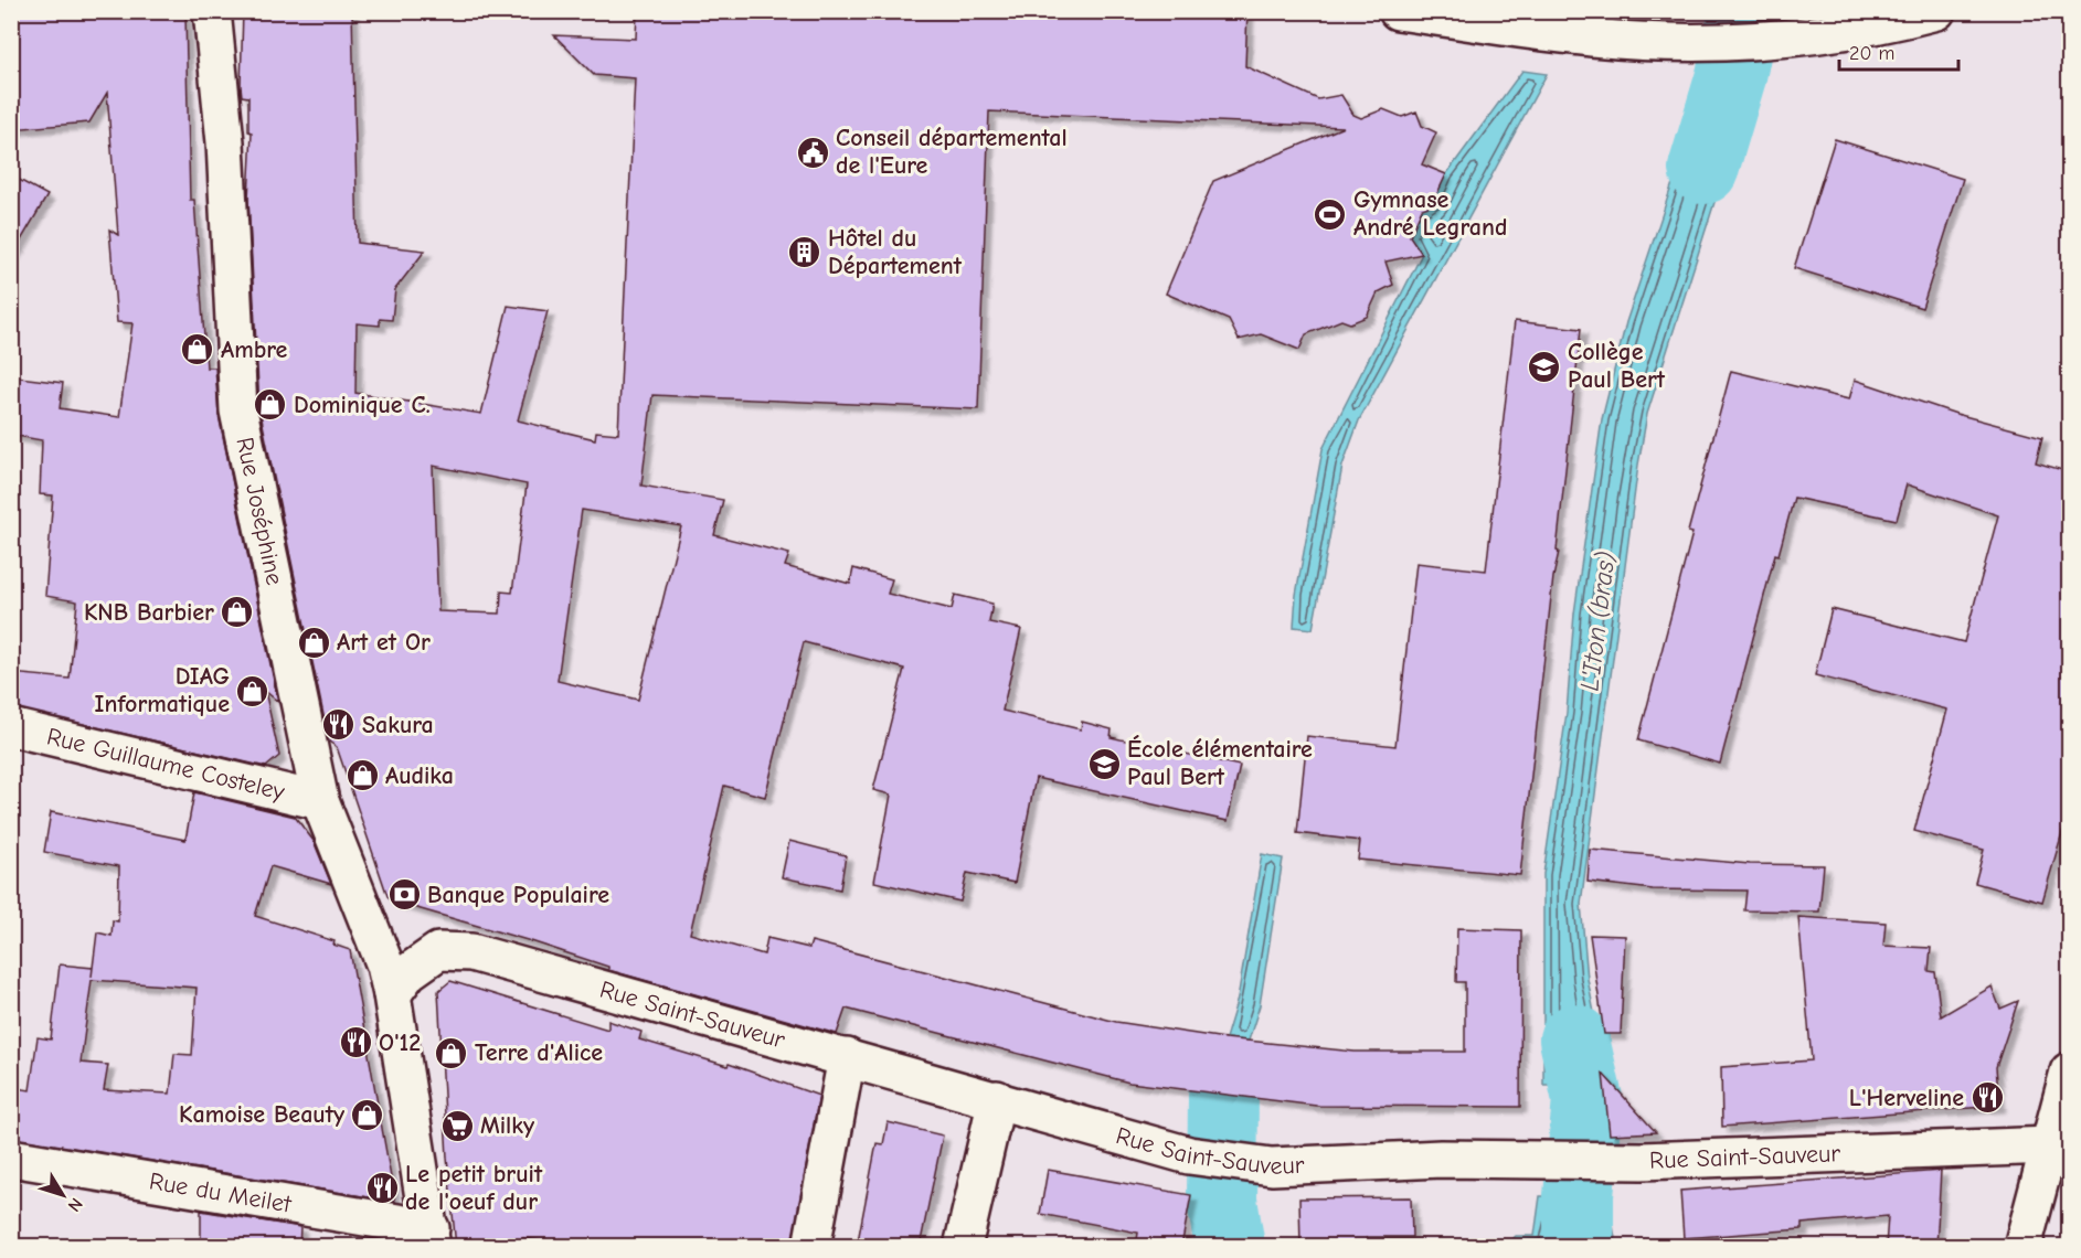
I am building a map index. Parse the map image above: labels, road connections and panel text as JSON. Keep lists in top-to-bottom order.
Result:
{
  "streets": {
    "street": [
      "Rue Joséphine",
      "Rue Guillaume Costeley",
      "Rue Saint-Sauveur",
      "Rue du Meilet"
    ]
  },
  "crossings": [
    ["Rue Joséphine", "Rue Guillaume Costeley"],
    ["Rue Joséphine", "Rue Saint-Sauveur"],
    ["Rue Joséphine", "Rue du Meilet"]
  ],
  "water": ["L'Iton (bras)"],
  "places": {
    "public building": ["Conseil départemental de l'Eure"],
    "sports": ["Gymnase André Legrand"],
    "building": ["Hôtel du Département"],
    "shop": [
      "Ambre",
      "Dominique C.",
      "KNB Barbier",
      "Art et Or",
      "DIAG Informatique",
      "Audika",
      "Terre d'Alice",
      "Kamoise Beauty"
    ],
    "school or university": ["Collège Paul Bert", "École élémentaire Paul Bert"],
    "restaurant": [
      "Sakura",
      "O'12",
      "L'Herveline",
      "Le petit bruit de l'oeuf dur"
    ],
    "bank": ["Banque Populaire"],
    "supermarket": ["Milky"]
  },
  "scale_bar": "20 m",
  "north": "bottom right"
}
